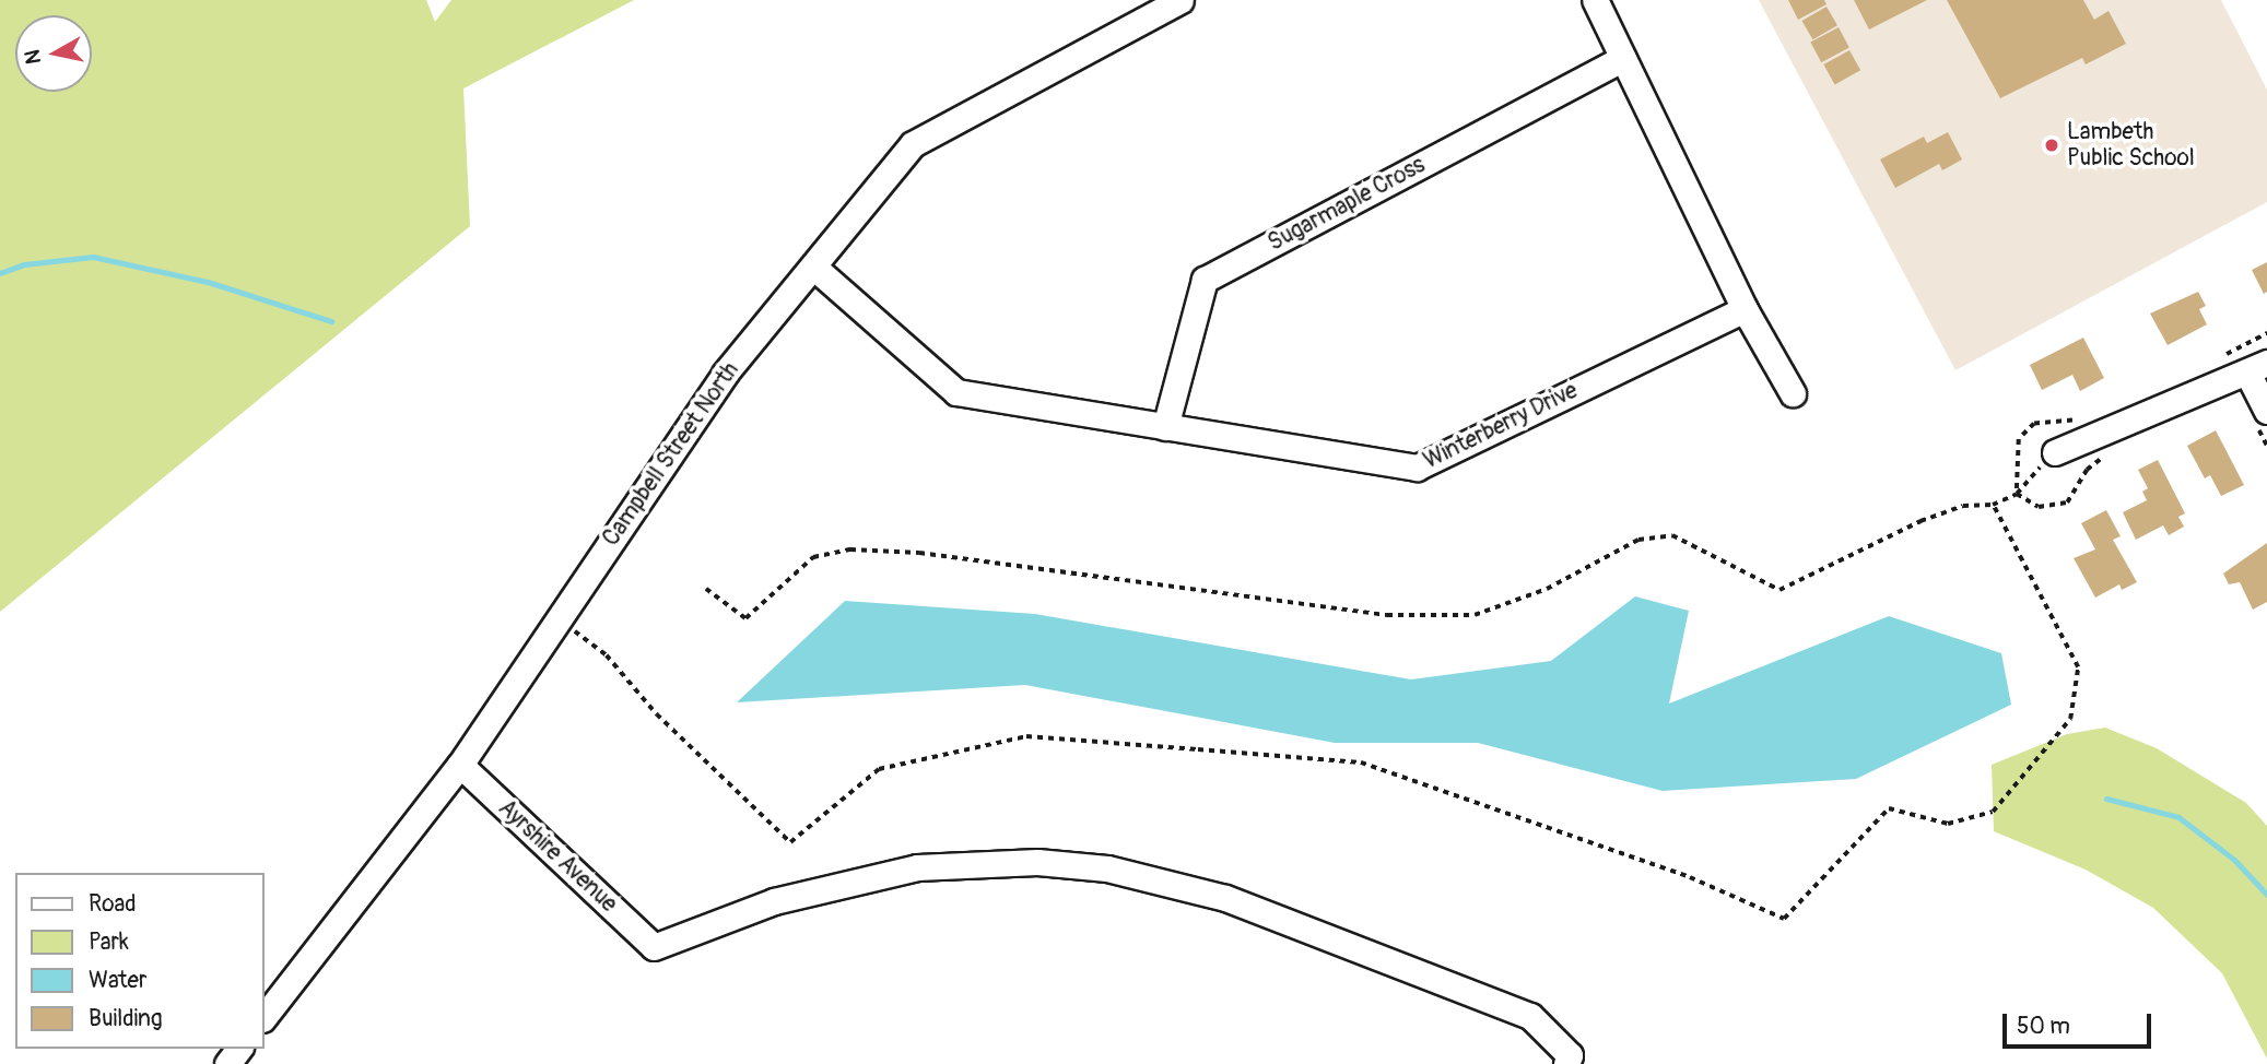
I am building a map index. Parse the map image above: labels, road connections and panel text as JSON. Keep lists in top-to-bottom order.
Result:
{
  "streets": {
    "street": [
      "Sugarmaple Cross",
      "Winterberry Drive",
      "Campbell Street North",
      "Ayrshire Avenue"
    ]
  },
  "crossings": [
    ["Sugarmaple Cross", "Winterberry Drive"],
    ["Winterberry Drive", "Campbell Street North"],
    ["Campbell Street North", "Ayrshire Avenue"]
  ],
  "places": ["Lambeth Public School"],
  "legend": [
    "Road",
    "Park",
    "Water",
    "Building"
  ],
  "scale_bar": "50 m",
  "north": "left"
}
